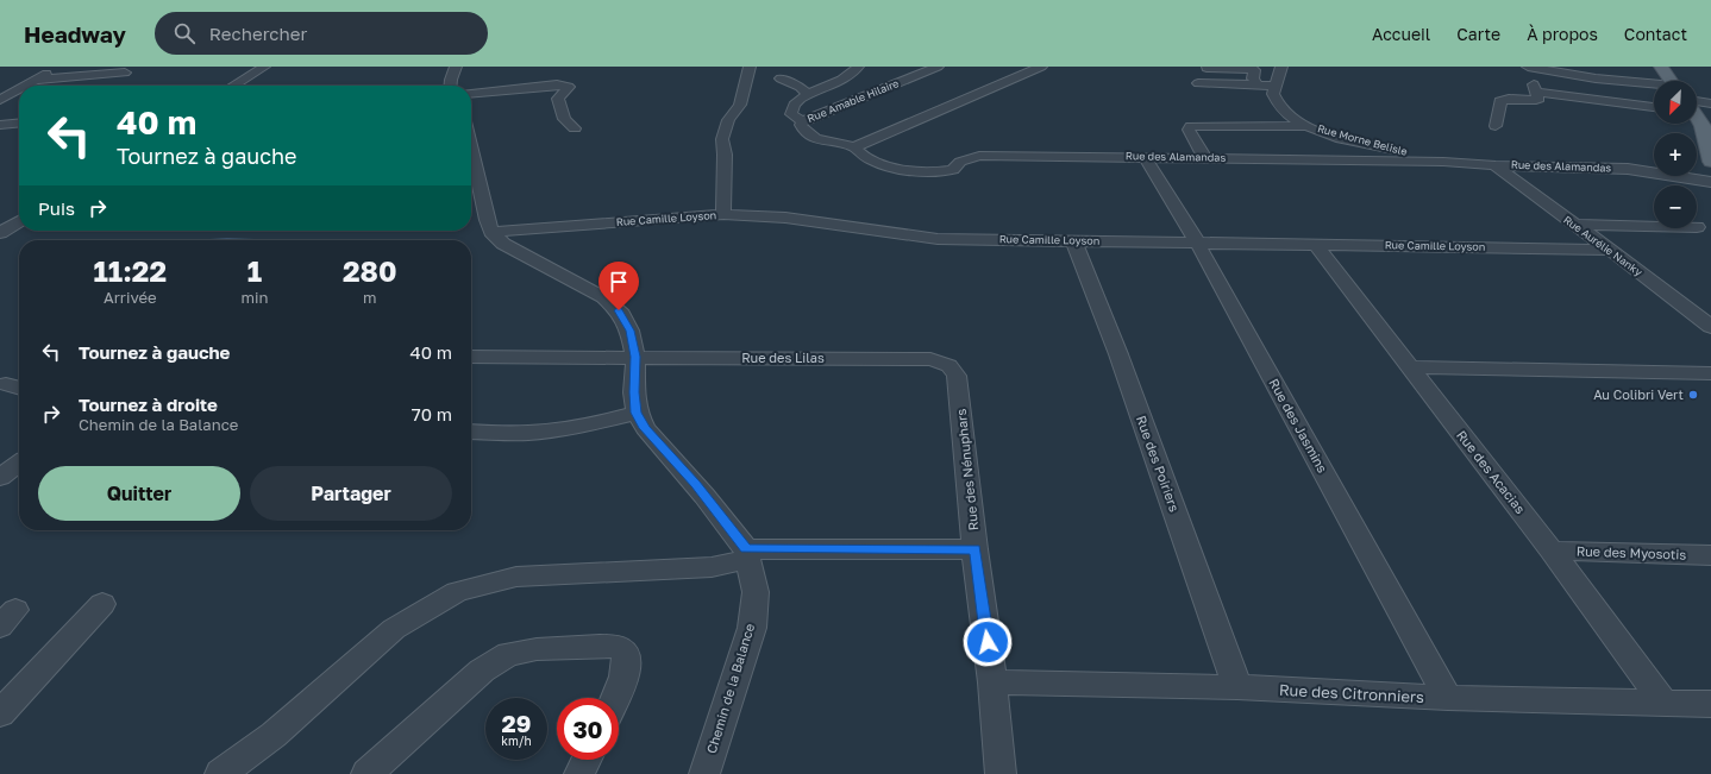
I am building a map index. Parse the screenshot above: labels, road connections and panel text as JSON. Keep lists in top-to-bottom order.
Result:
{
  "streets": {
    "street": [
      "Rue Amable Hilaire",
      "Rue Morne Belisle",
      "Rue des Alamandas",
      "Rue Camille Loyson",
      "Rue Aurélie Nanky",
      "Rue des Lilas",
      "Rue des Jasmins",
      "Rue des Poiriers",
      "Rue des Nénuphars",
      "Rue des Acacias",
      "Rue des Myosotis",
      "Chemin de la Balance",
      "Rue des Citronniers"
    ]
  },
  "crossings": [
    ["Rue Amable Hilaire", "Rue des Alamandas"],
    ["Rue Morne Belisle", "Rue des Alamandas"],
    ["Rue Morne Belisle", "Rue Aurélie Nanky"],
    ["Rue des Alamandas", "Rue Aurélie Nanky"],
    ["Rue des Alamandas", "Rue des Jasmins"],
    ["Rue Camille Loyson", "Rue Aurélie Nanky"],
    ["Rue Camille Loyson", "Rue des Jasmins"],
    ["Rue Camille Loyson", "Rue des Poiriers"],
    ["Rue Camille Loyson", "Rue des Acacias"],
    ["Rue Camille Loyson", "Chemin de la Balance"],
    ["Rue des Lilas", "Rue des Nénuphars"],
    ["Rue des Lilas", "Chemin de la Balance"],
    ["Rue des Jasmins", "Rue des Citronniers"],
    ["Rue des Poiriers", "Rue des Citronniers"],
    ["Rue des Nénuphars", "Rue des Citronniers"],
    ["Rue des Acacias", "Rue des Myosotis"],
    ["Rue des Acacias", "Rue des Citronniers"]
  ],
  "places": ["Au Colibri Vert"],
  "north": "bottom left",
  "page": {
    "header": "Headway",
    "search": "Rechercher",
    "nav": [
      "Accueil",
      "Carte",
      "À propos",
      "Contact"
    ],
    "map_buttons": ["+", "−"],
    "turn": ["40 m", "Tournez à gauche"],
    "then": "Puis",
    "eta": [
      "11:22",
      "Arrivée",
      "1",
      "min",
      "280",
      "m"
    ],
    "list": [
      {
        "name": "Tournez à gauche",
        "value": "40 m"
      },
      {
        "name": "Tournez à droite",
        "note": "Chemin de la Balance",
        "value": "70 m"
      }
    ],
    "buttons": ["Quitter", "Partager"],
    "speed": "29 km/h",
    "limit": "30"
  }
}
